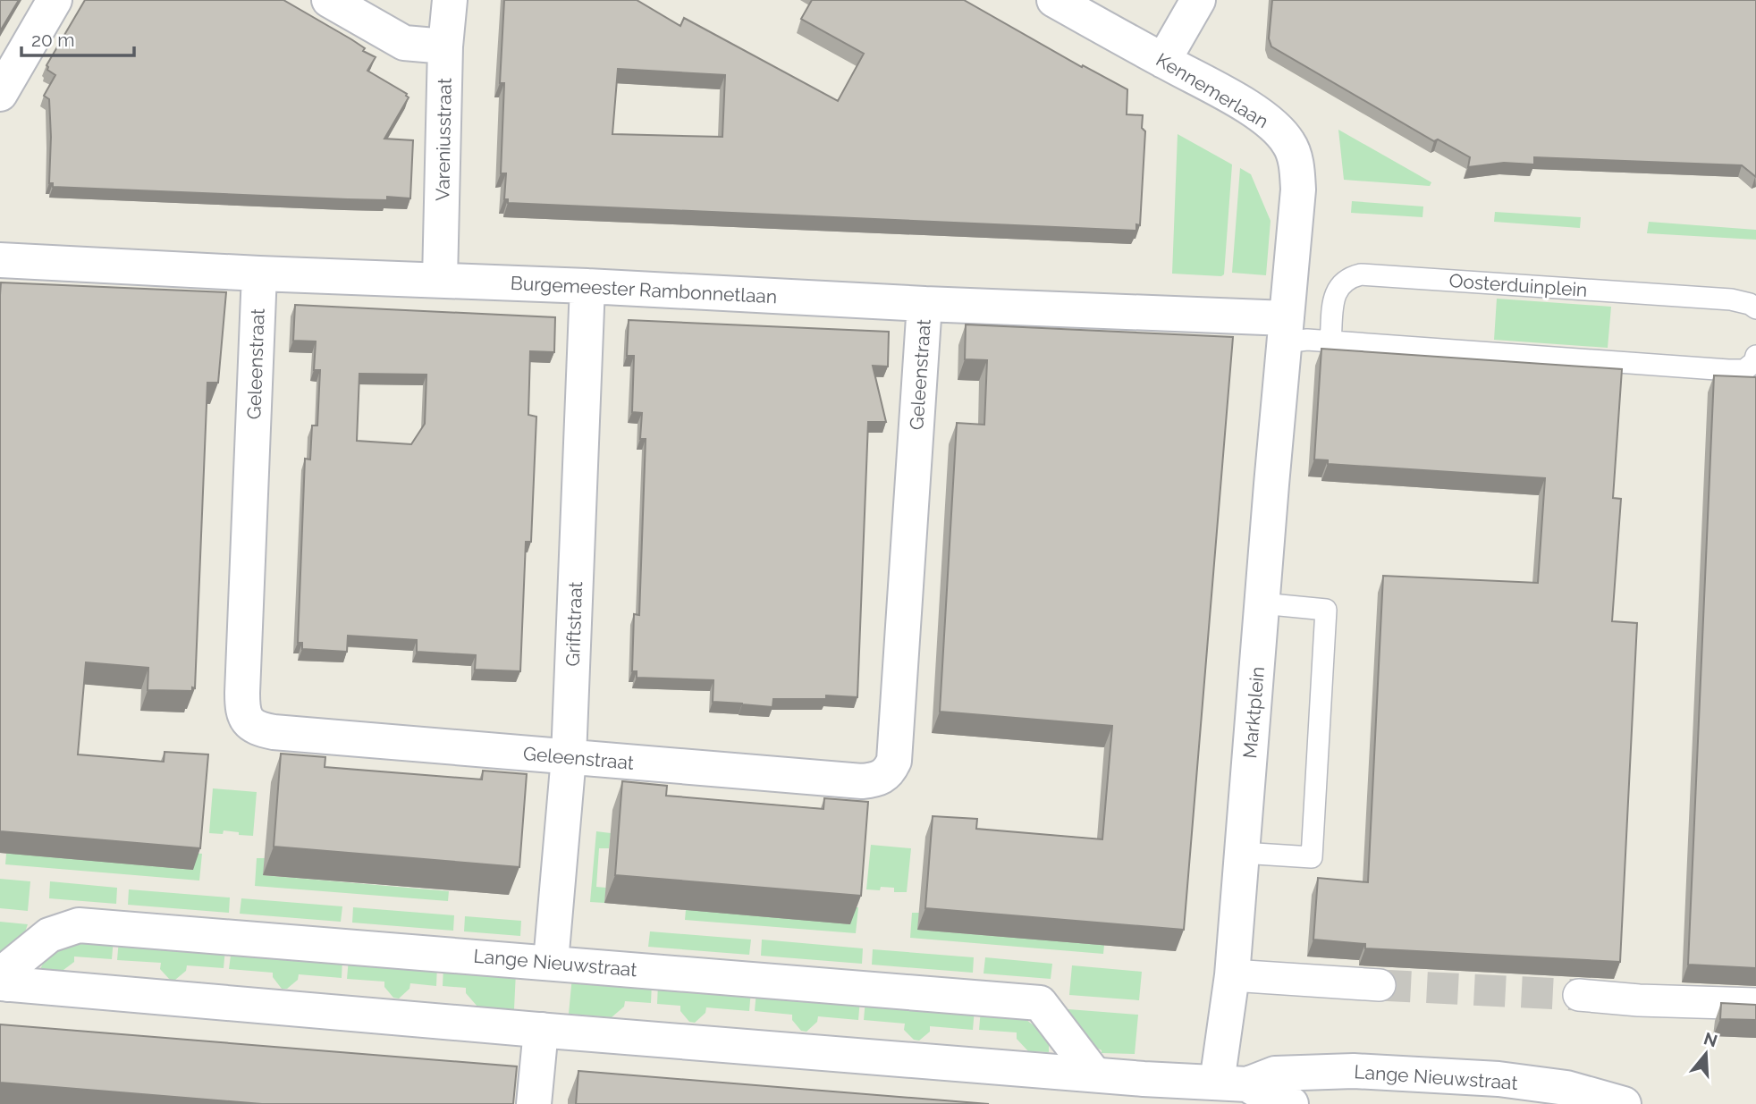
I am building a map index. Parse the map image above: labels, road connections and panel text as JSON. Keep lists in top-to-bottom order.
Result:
{
  "streets": {
    "street": [
      "Kennemerlaan",
      "Vareniusstraat",
      "Burgemeester Rambonnetlaan",
      "Geleenstraat",
      "Griftstraat",
      "Marktplein",
      "Lange Nieuwstraat"
    ],
    "lane": ["Oosterduinplein"]
  },
  "crossings": [
    ["Kennemerlaan", "Burgemeester Rambonnetlaan"],
    ["Kennemerlaan", "Marktplein"],
    ["Vareniusstraat", "Burgemeester Rambonnetlaan"],
    ["Burgemeester Rambonnetlaan", "Geleenstraat"],
    ["Burgemeester Rambonnetlaan", "Griftstraat"],
    ["Burgemeester Rambonnetlaan", "Marktplein"],
    ["Geleenstraat", "Griftstraat"],
    ["Griftstraat", "Lange Nieuwstraat"],
    ["Marktplein", "Lange Nieuwstraat"]
  ],
  "scale_bar": "20 m",
  "north": "top"
}
